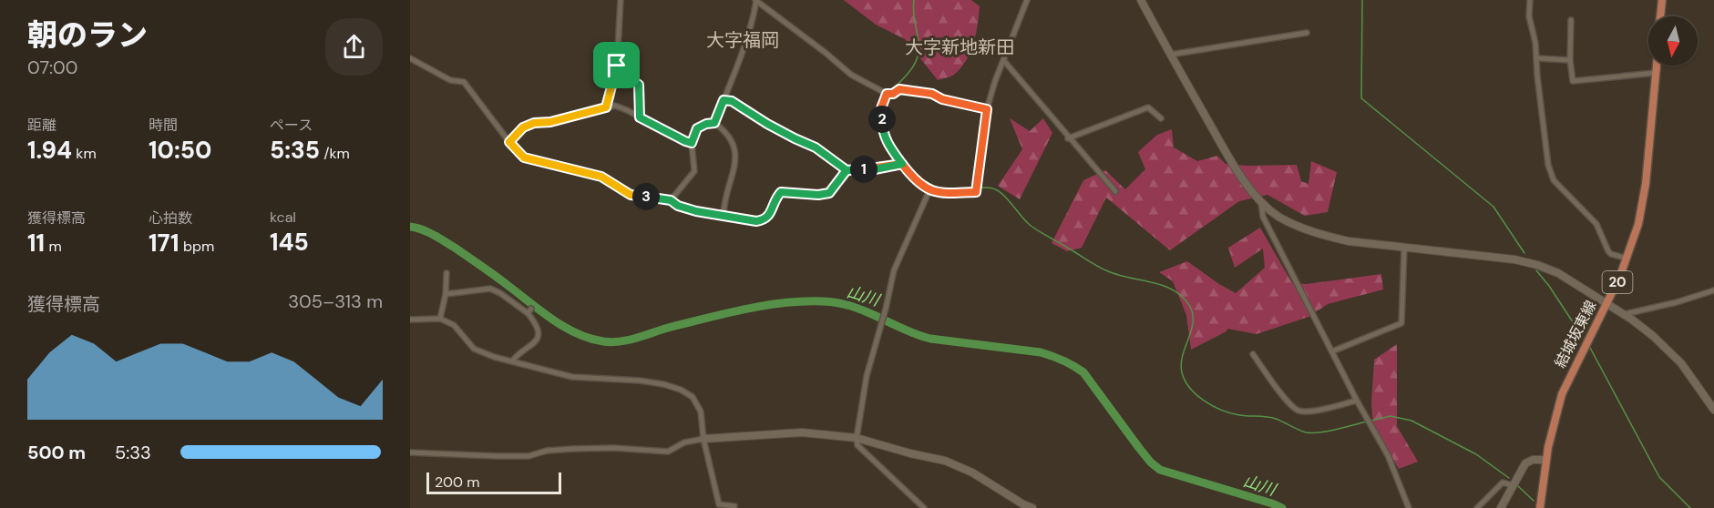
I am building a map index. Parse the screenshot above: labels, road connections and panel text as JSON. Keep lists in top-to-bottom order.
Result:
{
  "streets": {
    "main road": ["20", "結城坂東線"]
  },
  "districts": ["大字福岡", "大字新地新田"],
  "water": ["山川"],
  "scale_bar": "200 m",
  "north": "bottom",
  "page": {
    "heading": ["朝のラン", "07:00"],
    "stats": [
      ["距離", "1.94 km"],
      ["時間", "10:50"],
      ["ペース", "5:35 /km"],
      ["獲得標高", "11 m"],
      ["心拍数", "171 bpm"],
      ["kcal", "145"]
    ],
    "pins": ["2", "1", "3"],
    "chart": ["獲得標高", "305–313 m"],
    "list": [
      {
        "name": "500 m",
        "note": "5:33"
      }
    ],
    "scale": "200 m"
  }
}
